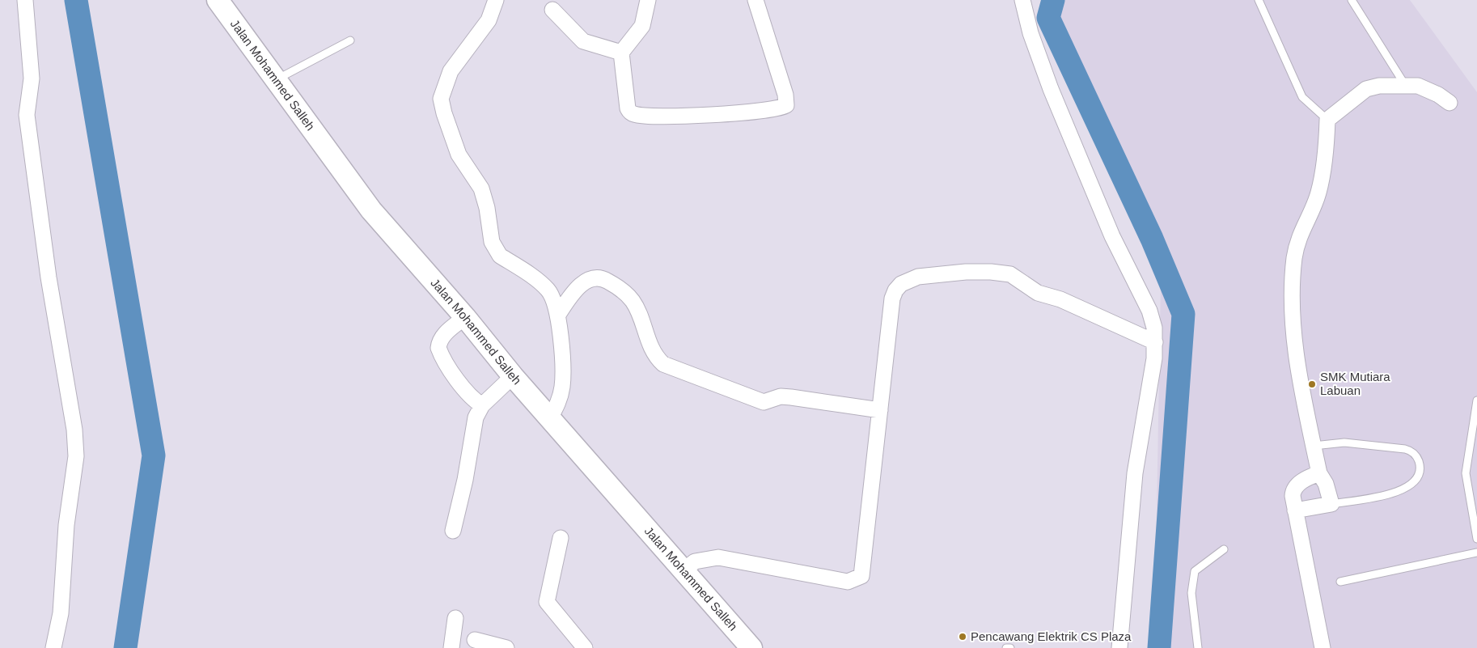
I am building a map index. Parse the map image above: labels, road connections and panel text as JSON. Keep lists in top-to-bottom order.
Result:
{
  "streets": {
    "main road": ["Jalan Mohammed Salleh"]
  },
  "places": ["SMK Mutiara Labuan", "Pencawang Elektrik CS Plaza"]
}
